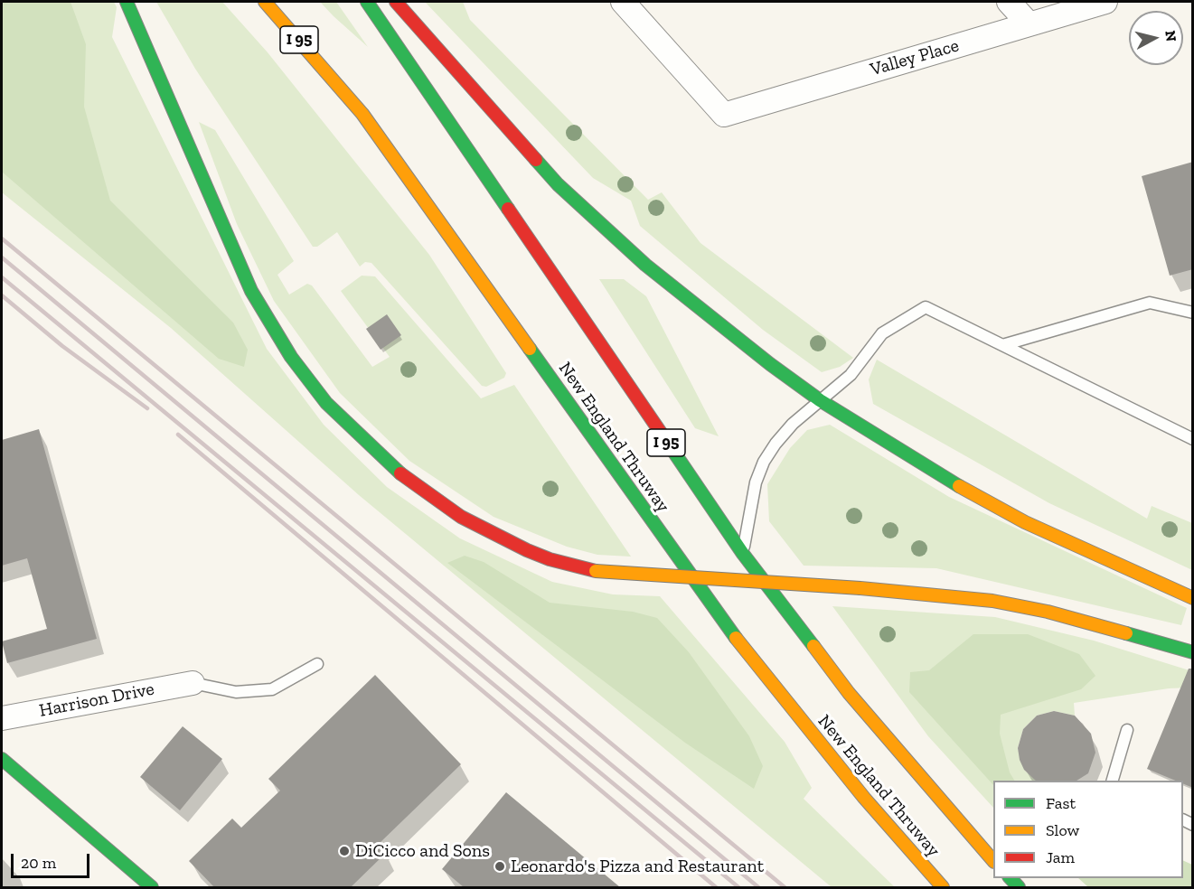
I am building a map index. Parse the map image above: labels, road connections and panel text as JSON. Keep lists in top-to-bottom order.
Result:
{
  "streets": {
    "main road": ["I 95", "New England Thruway"],
    "street": ["Valley Place", "Harrison Drive"]
  },
  "places": ["DiCicco and Sons", "Leonardo's Pizza and Restaurant"],
  "legend": ["Fast", "Slow", "Jam"],
  "scale_bar": "20 m",
  "north": "right"
}
